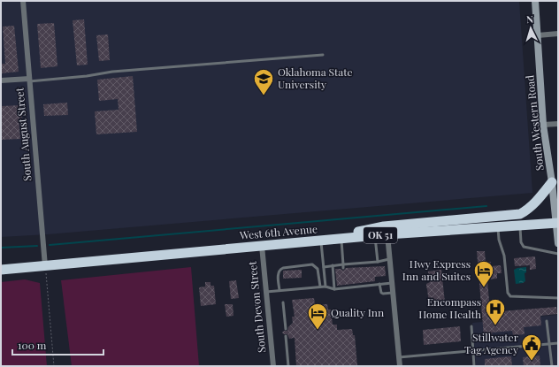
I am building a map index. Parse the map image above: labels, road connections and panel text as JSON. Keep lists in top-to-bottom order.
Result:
{
  "streets": {
    "highway": ["West 6th Avenue", "OK 51"],
    "main road": ["South Western Road"],
    "street": ["South August Street", "South Devon Street"]
  },
  "crossings": [
    ["South Western Road", "West 6th Avenue"],
    ["South August Street", "West 6th Avenue"],
    ["West 6th Avenue", "South Devon Street"]
  ],
  "places": {
    "school or university": ["Oklahoma State University"],
    "hotel": ["Hwy Express Inn and Suites", "Quality Inn"],
    "hospital": ["Encompass Home Health"],
    "public building": ["Stillwater Tag Agency"]
  },
  "scale_bar": "100 m",
  "north": "top"
}
